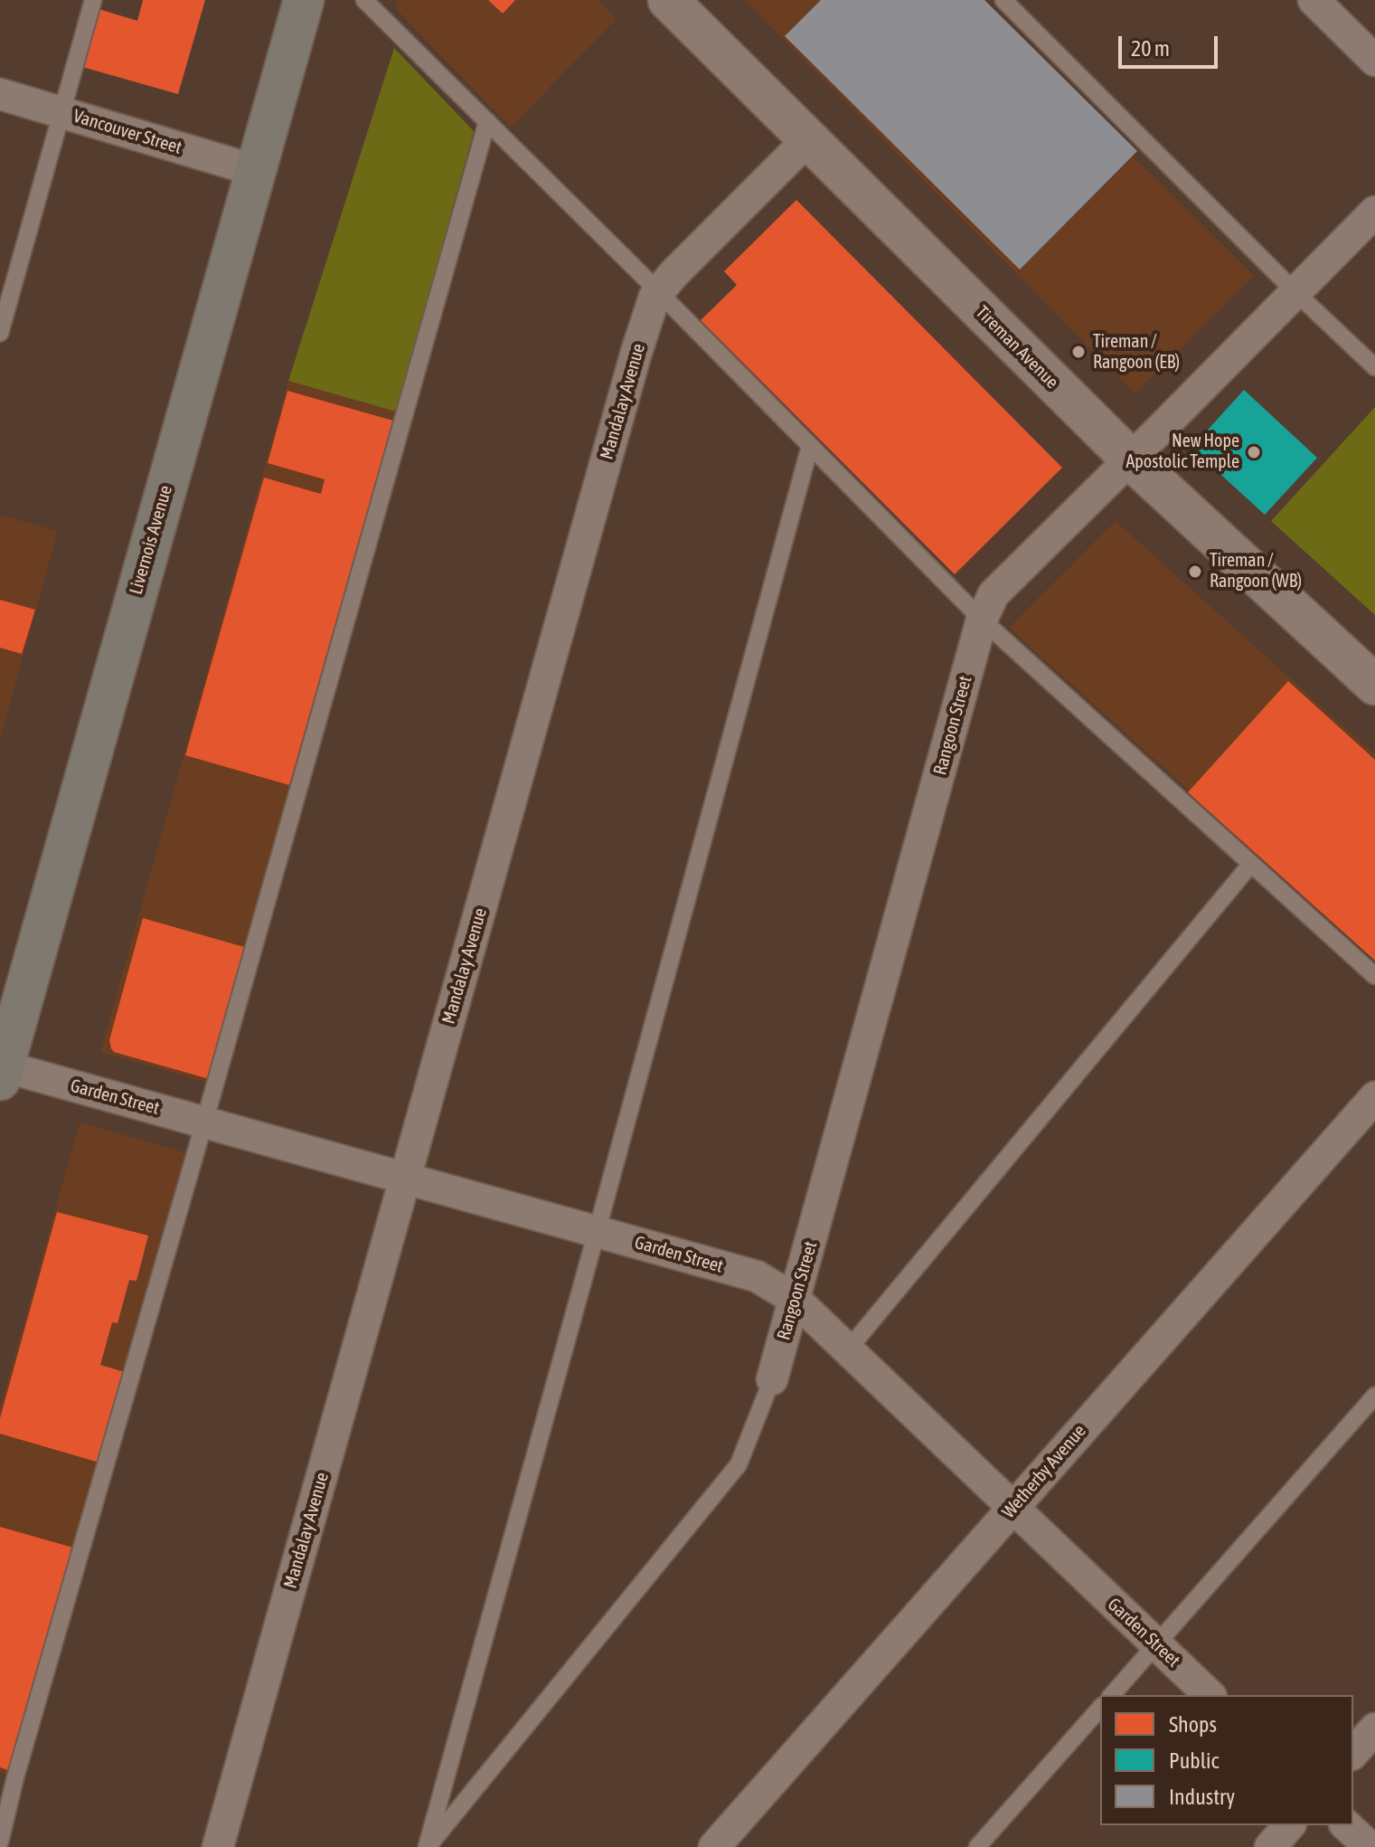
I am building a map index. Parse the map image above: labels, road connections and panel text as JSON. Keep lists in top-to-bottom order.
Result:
{
  "streets": {
    "main road": ["Livernois Avenue"],
    "street": [
      "Vancouver Street",
      "Tireman Avenue",
      "Mandalay Avenue",
      "Rangoon Street",
      "Garden Street",
      "Wetherby Avenue"
    ]
  },
  "crossings": [
    ["Vancouver Street", "Livernois Avenue"],
    ["Tireman Avenue", "Mandalay Avenue"],
    ["Tireman Avenue", "Rangoon Street"],
    ["Mandalay Avenue", "Garden Street"],
    ["Livernois Avenue", "Garden Street"],
    ["Rangoon Street", "Garden Street"],
    ["Garden Street", "Wetherby Avenue"]
  ],
  "places": ["Tireman / Rangoon (EB)", "New Hope Apostolic Temple", "Tireman / Rangoon (WB)"],
  "legend": ["Shops", "Public", "Industry"],
  "scale_bar": "20 m"
}
